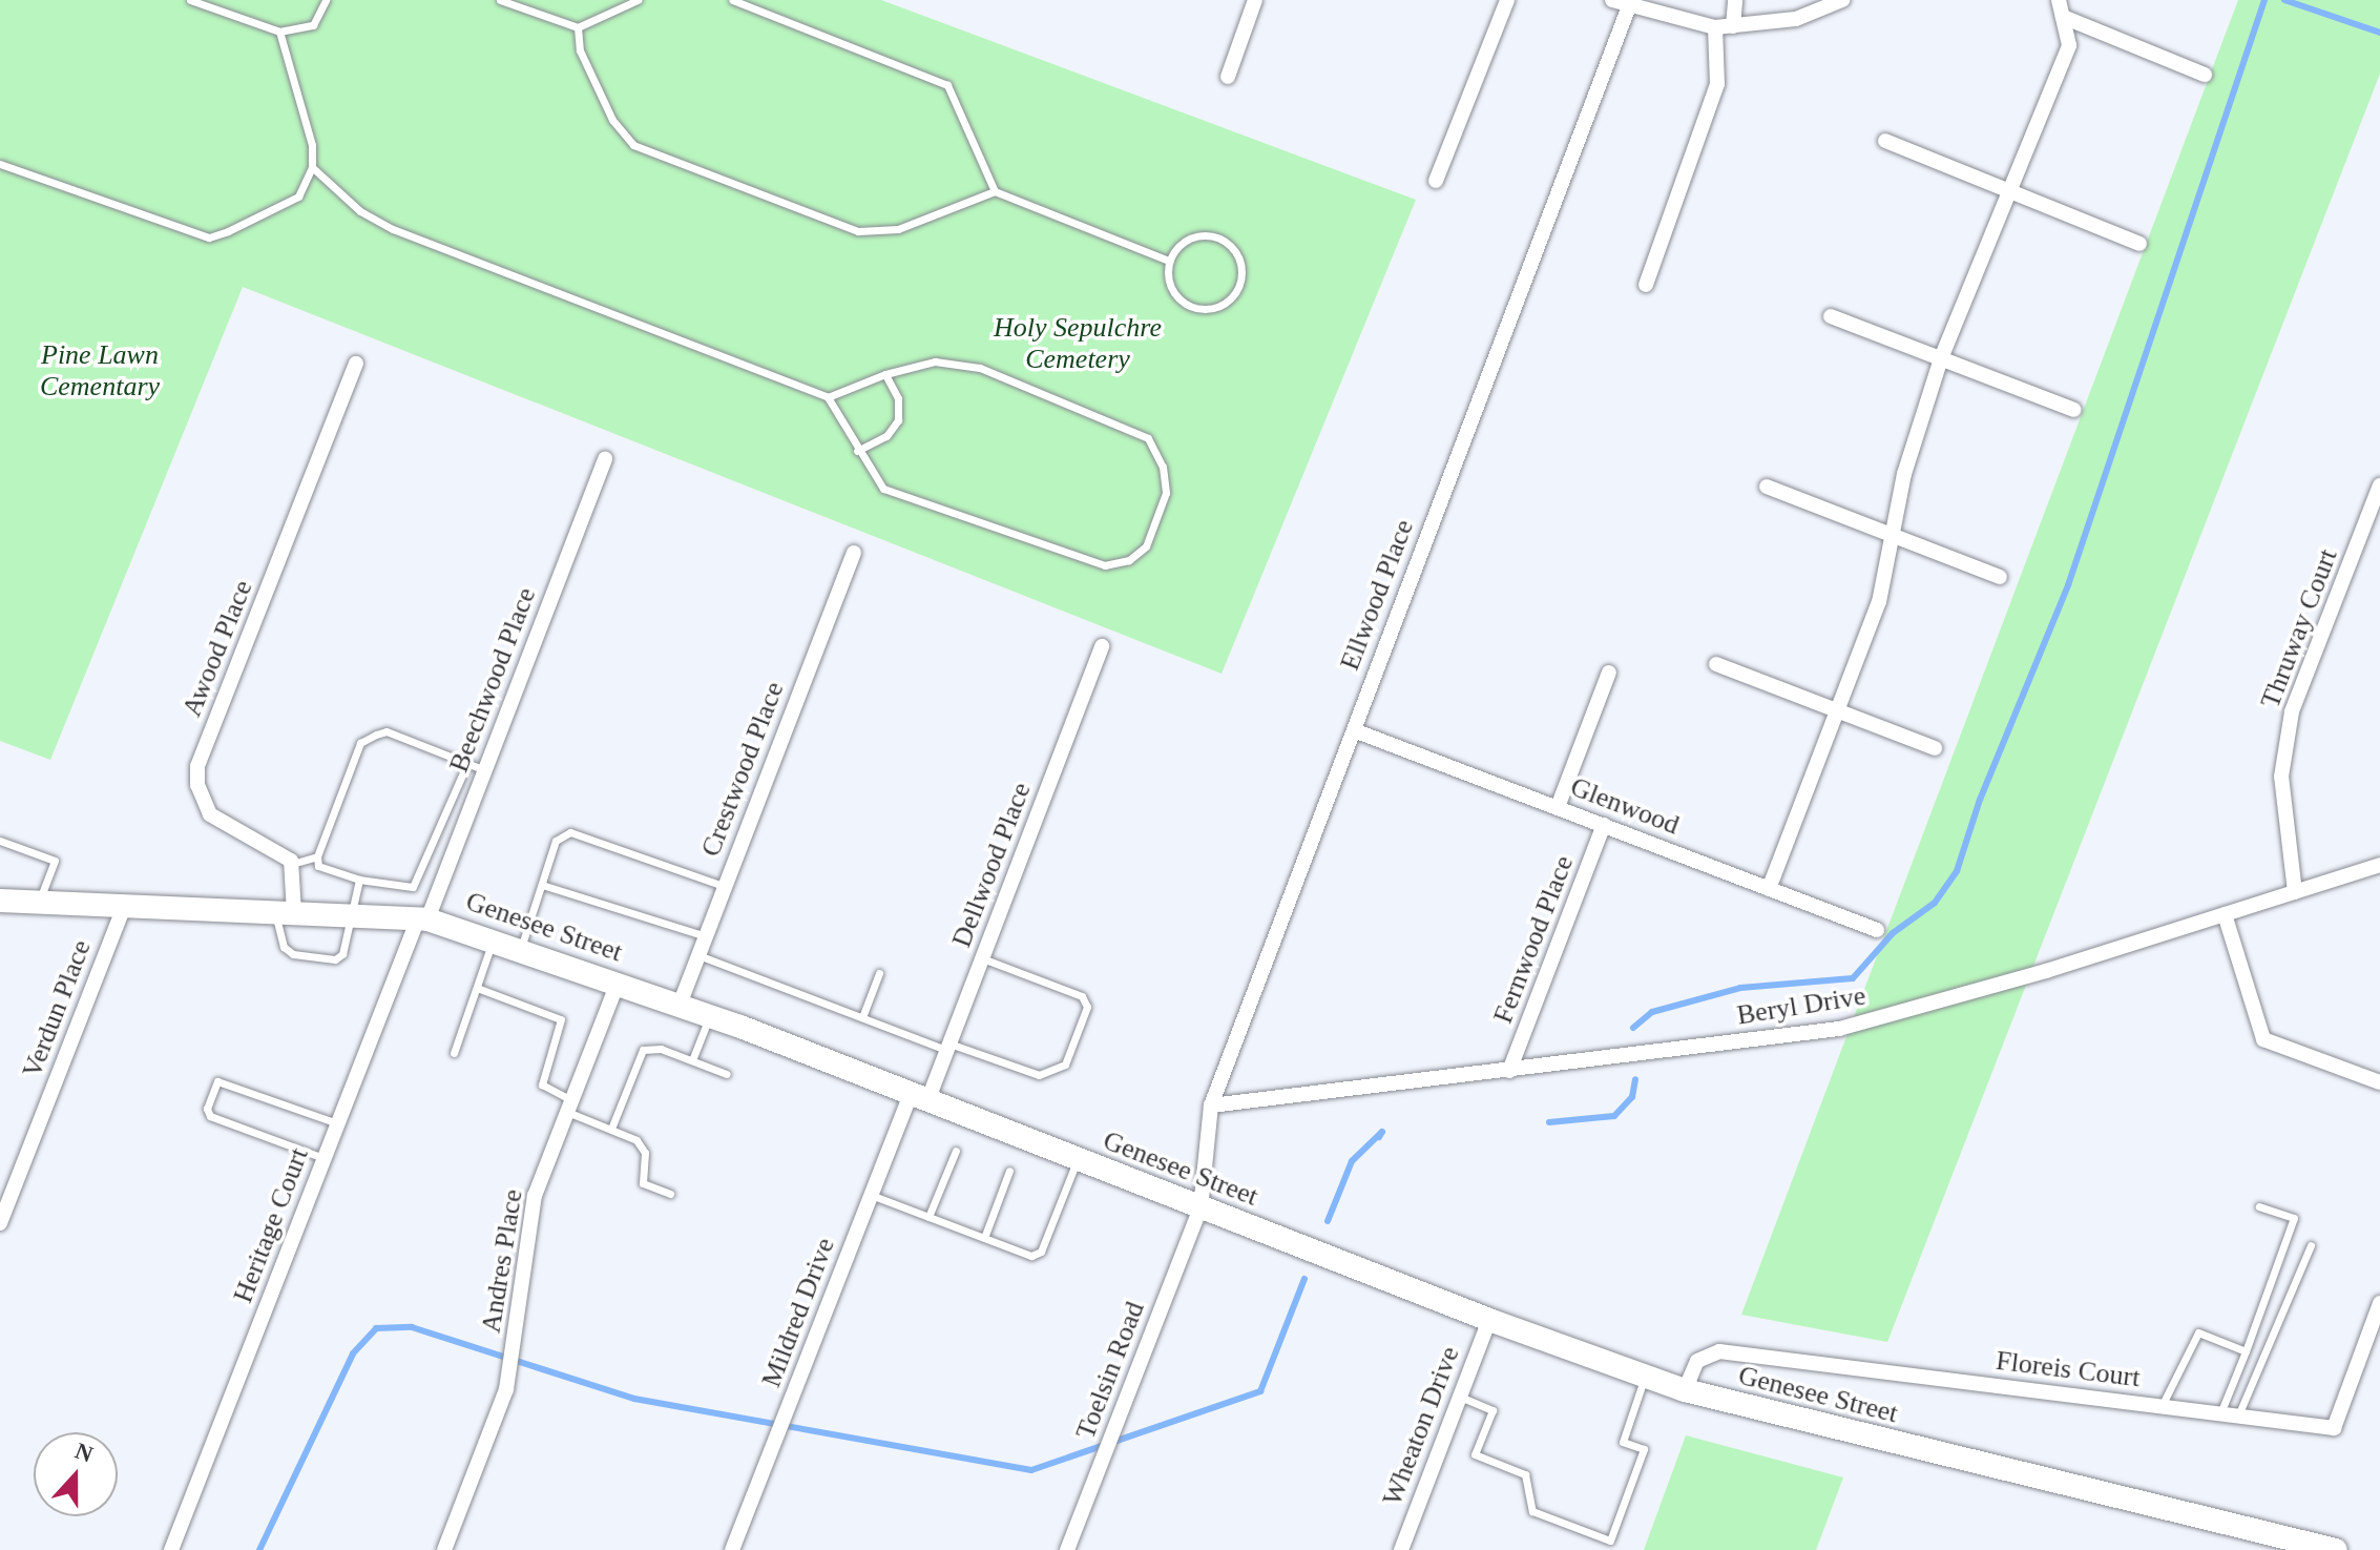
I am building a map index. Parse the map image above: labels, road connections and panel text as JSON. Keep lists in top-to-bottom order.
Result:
{
  "streets": {
    "main road": ["Genesee Street"],
    "street": [
      "Ellwood Place",
      "Thruway Court",
      "Awood Place",
      "Beechwood Place",
      "Crestwood Place",
      "Glenwood",
      "Dellwood Place",
      "Fernwood Place",
      "Beryl Drive",
      "Verdun Place",
      "Heritage Court",
      "Andres Place",
      "Mildred Drive",
      "Floreis Court",
      "Toelsin Road",
      "Wheaton Drive"
    ]
  },
  "crossings": [
    ["Ellwood Place", "Glenwood"],
    ["Ellwood Place", "Genesee Street"],
    ["Ellwood Place", "Beryl Drive"],
    ["Ellwood Place", "Toelsin Road"],
    ["Thruway Court", "Beryl Drive"],
    ["Beechwood Place", "Genesee Street"],
    ["Beechwood Place", "Heritage Court"],
    ["Crestwood Place", "Genesee Street"],
    ["Glenwood", "Fernwood Place"],
    ["Dellwood Place", "Genesee Street"],
    ["Dellwood Place", "Mildred Drive"],
    ["Genesee Street", "Verdun Place"],
    ["Genesee Street", "Heritage Court"],
    ["Genesee Street", "Andres Place"],
    ["Genesee Street", "Mildred Drive"],
    ["Genesee Street", "Floreis Court"],
    ["Genesee Street", "Toelsin Road"],
    ["Genesee Street", "Wheaton Drive"],
    ["Fernwood Place", "Beryl Drive"]
  ],
  "parks": ["Holy Sepulchre Cemetery", "Pine Lawn Cementary"],
  "north": "top"
}
